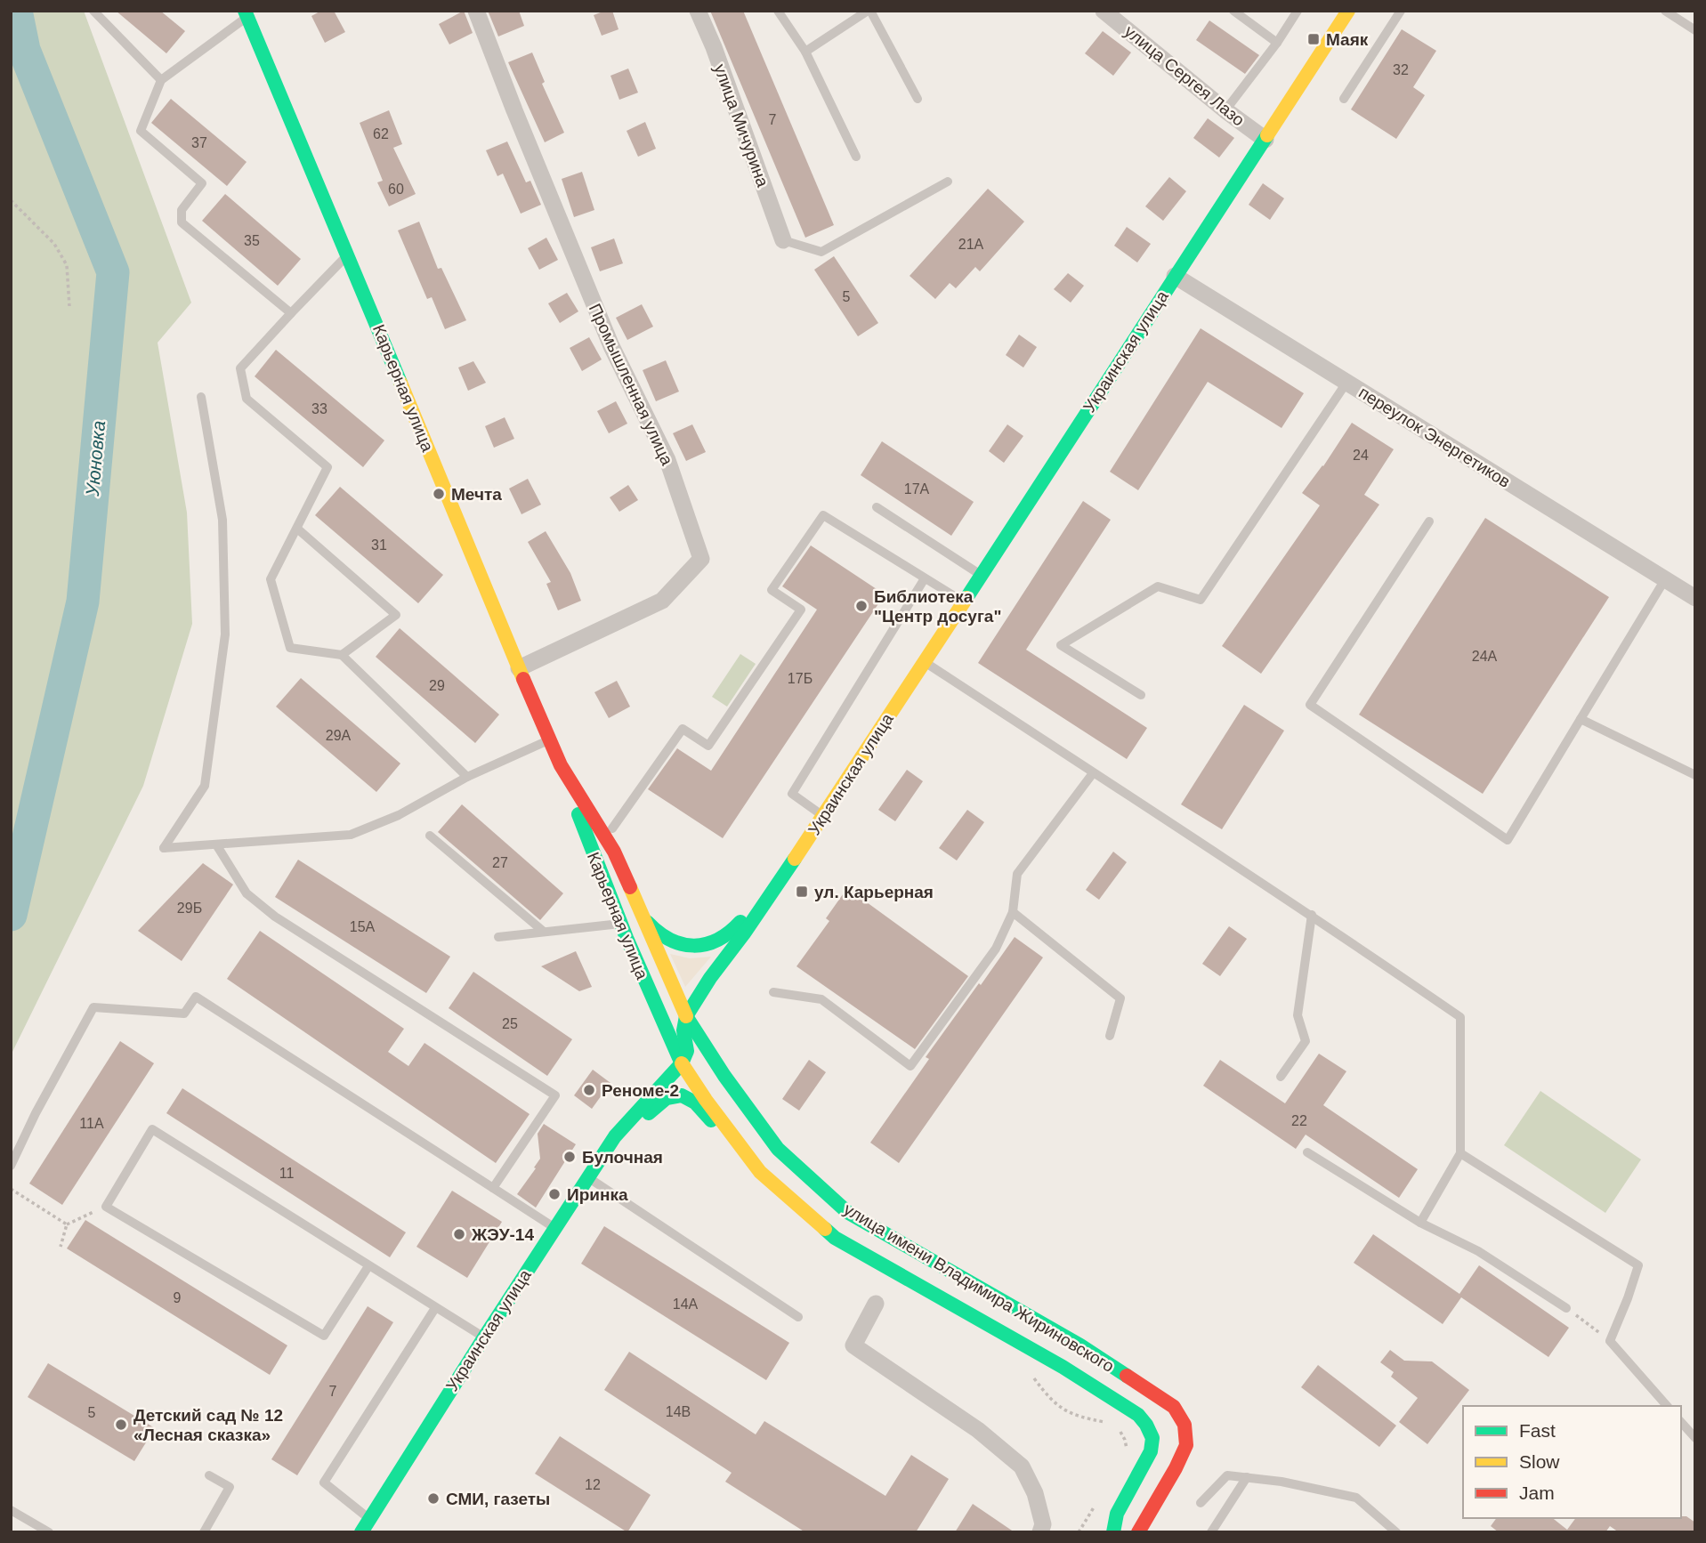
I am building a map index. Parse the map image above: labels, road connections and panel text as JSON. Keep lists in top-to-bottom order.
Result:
{
  "streets": {
    "main road": ["Украинская улица", "Карьерная улица", "улица имени Владимира Жириновского"],
    "street": [
      "улица Сергея Лазо",
      "улица Мичурина",
      "Промышленная улица",
      "переулок Энергетиков"
    ]
  },
  "crossings": [
    ["улица Сергея Лазо", "Украинская улица"],
    ["Украинская улица", "Карьерная улица"],
    ["Украинская улица", "переулок Энергетиков"],
    ["Украинская улица", "улица имени Владимира Жириновского"],
    ["Промышленная улица", "Карьерная улица"],
    ["Карьерная улица", "улица имени Владимира Жириновского"]
  ],
  "water": ["Уюновка"],
  "places": {
    "transit": ["Маяк", "ул. Карьерная"],
    "other": [
      "Мечта",
      "Библиотека \"Центр досуга\"",
      "Реноме-2",
      "Булочная",
      "Иринка",
      "ЖЭУ-14",
      "Детский сад № 12 «Лесная сказка»",
      "СМИ, газеты"
    ]
  },
  "house_numbers": [
    "32",
    "7",
    "62",
    "37",
    "60",
    "35",
    "21А",
    "5",
    "33",
    "24",
    "17А",
    "31",
    "24А",
    "17Б",
    "29",
    "29А",
    "27",
    "29Б",
    "15А",
    "25",
    "22",
    "11А",
    "11",
    "9",
    "14А",
    "7",
    "14В",
    "5",
    "12"
  ],
  "legend": ["Fast", "Slow", "Jam"]
}
